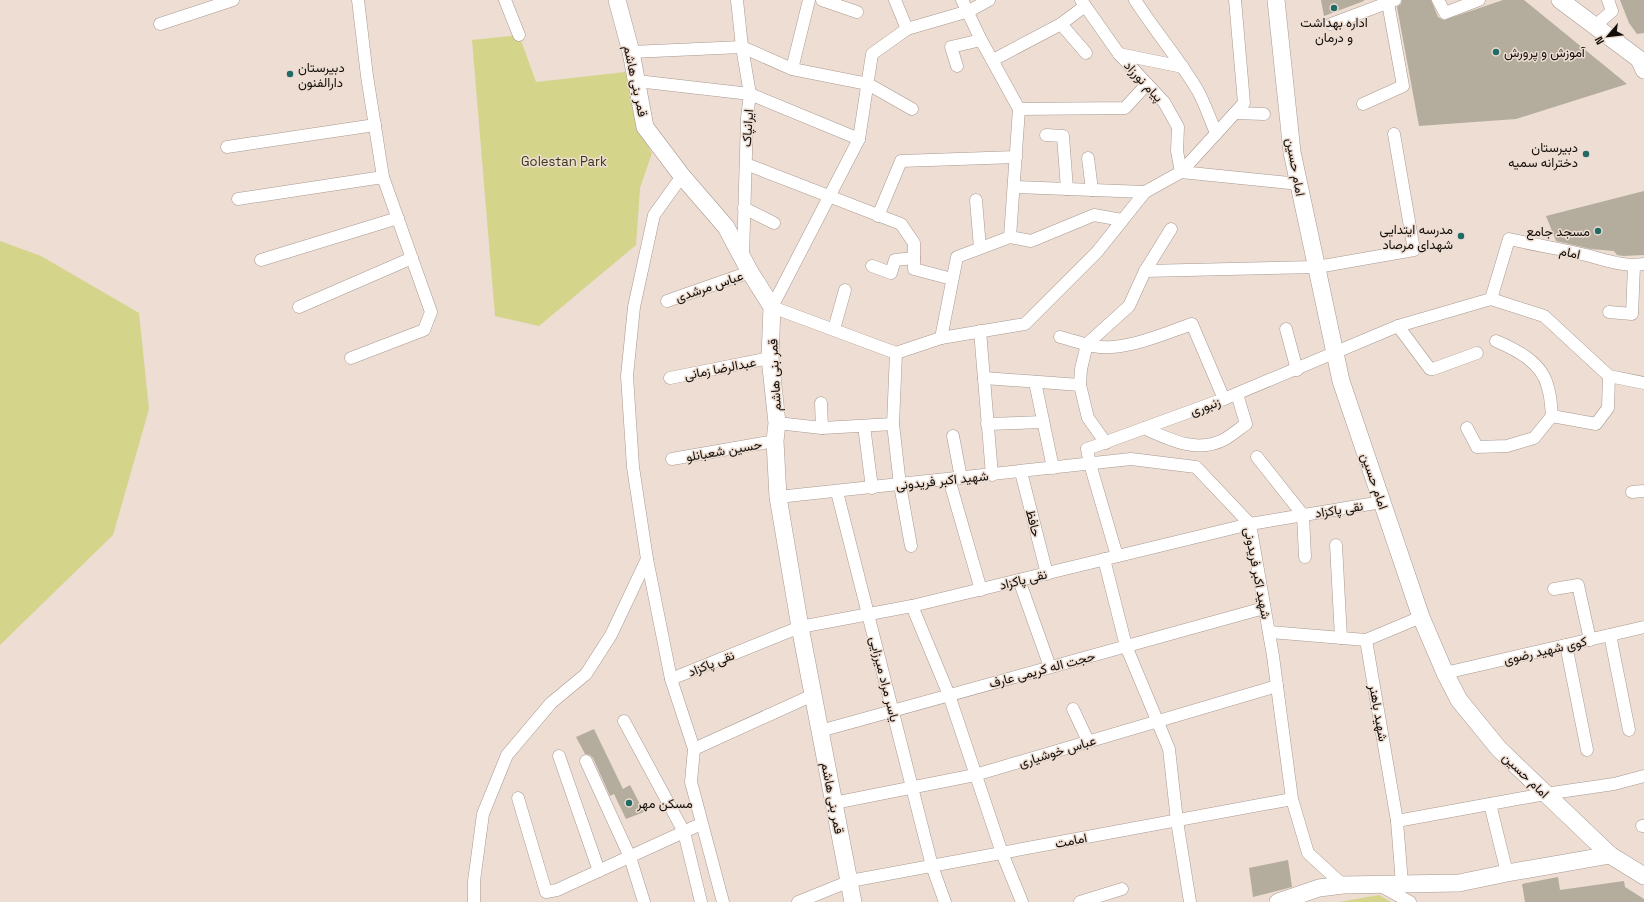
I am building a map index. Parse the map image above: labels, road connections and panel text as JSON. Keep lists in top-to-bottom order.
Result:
{
  "streets": {
    "street": [
      "قمر بنی هاشم",
      "پیام نورزاد",
      "ایرانپاک",
      "امام حسین",
      "امام",
      "عباس مرشدی",
      "عبدالرضا زمانی",
      "زنبوری",
      "حسین شعبانلو",
      "شهید اکبر فریدونی",
      "نقی پاکزاد",
      "حافظ",
      "کوی شهید رضوی",
      "حجت اله کریمی عارف",
      "یاسر مراد میرزایی",
      "شهید باهنر",
      "عباس خوشیاری",
      "امامت"
    ]
  },
  "crossings": [
    ["قمر بنی هاشم", "ایرانپاک"],
    ["قمر بنی هاشم", "عباس مرشدی"],
    ["قمر بنی هاشم", "عبدالرضا زمانی"],
    ["قمر بنی هاشم", "حسین شعبانلو"],
    ["قمر بنی هاشم", "شهید اکبر فریدونی"],
    ["قمر بنی هاشم", "نقی پاکزاد"],
    ["قمر بنی هاشم", "حجت اله کریمی عارف"],
    ["قمر بنی هاشم", "عباس خوشیاری"],
    ["قمر بنی هاشم", "امامت"],
    ["ایرانپاک", "عباس مرشدی"],
    ["امام حسین", "زنبوری"],
    ["امام حسین", "نقی پاکزاد"],
    ["امام حسین", "کوی شهید رضوی"],
    ["امام", "زنبوری"],
    ["زنبوری", "شهید اکبر فریدونی"],
    ["شهید اکبر فریدونی", "نقی پاکزاد"],
    ["شهید اکبر فریدونی", "حافظ"],
    ["شهید اکبر فریدونی", "حجت اله کریمی عارف"],
    ["شهید اکبر فریدونی", "یاسر مراد میرزایی"],
    ["شهید اکبر فریدونی", "عباس خوشیاری"],
    ["شهید اکبر فریدونی", "امامت"],
    ["نقی پاکزاد", "حافظ"],
    ["نقی پاکزاد", "یاسر مراد میرزایی"],
    ["حجت اله کریمی عارف", "یاسر مراد میرزایی"],
    ["یاسر مراد میرزایی", "عباس خوشیاری"],
    ["یاسر مراد میرزایی", "امامت"]
  ],
  "parks": ["Golestan Park"],
  "places": [
    "اداره بهداشت و درمان",
    "آموزش و پرورش",
    "دبیرستان دارالفنون",
    "دبیرستان دخترانه سمیه",
    "مسجد جامع",
    "مدرسه ایتدایی شهدای مرصاد",
    "مسکن مهر"
  ],
  "north": "bottom left"
}
